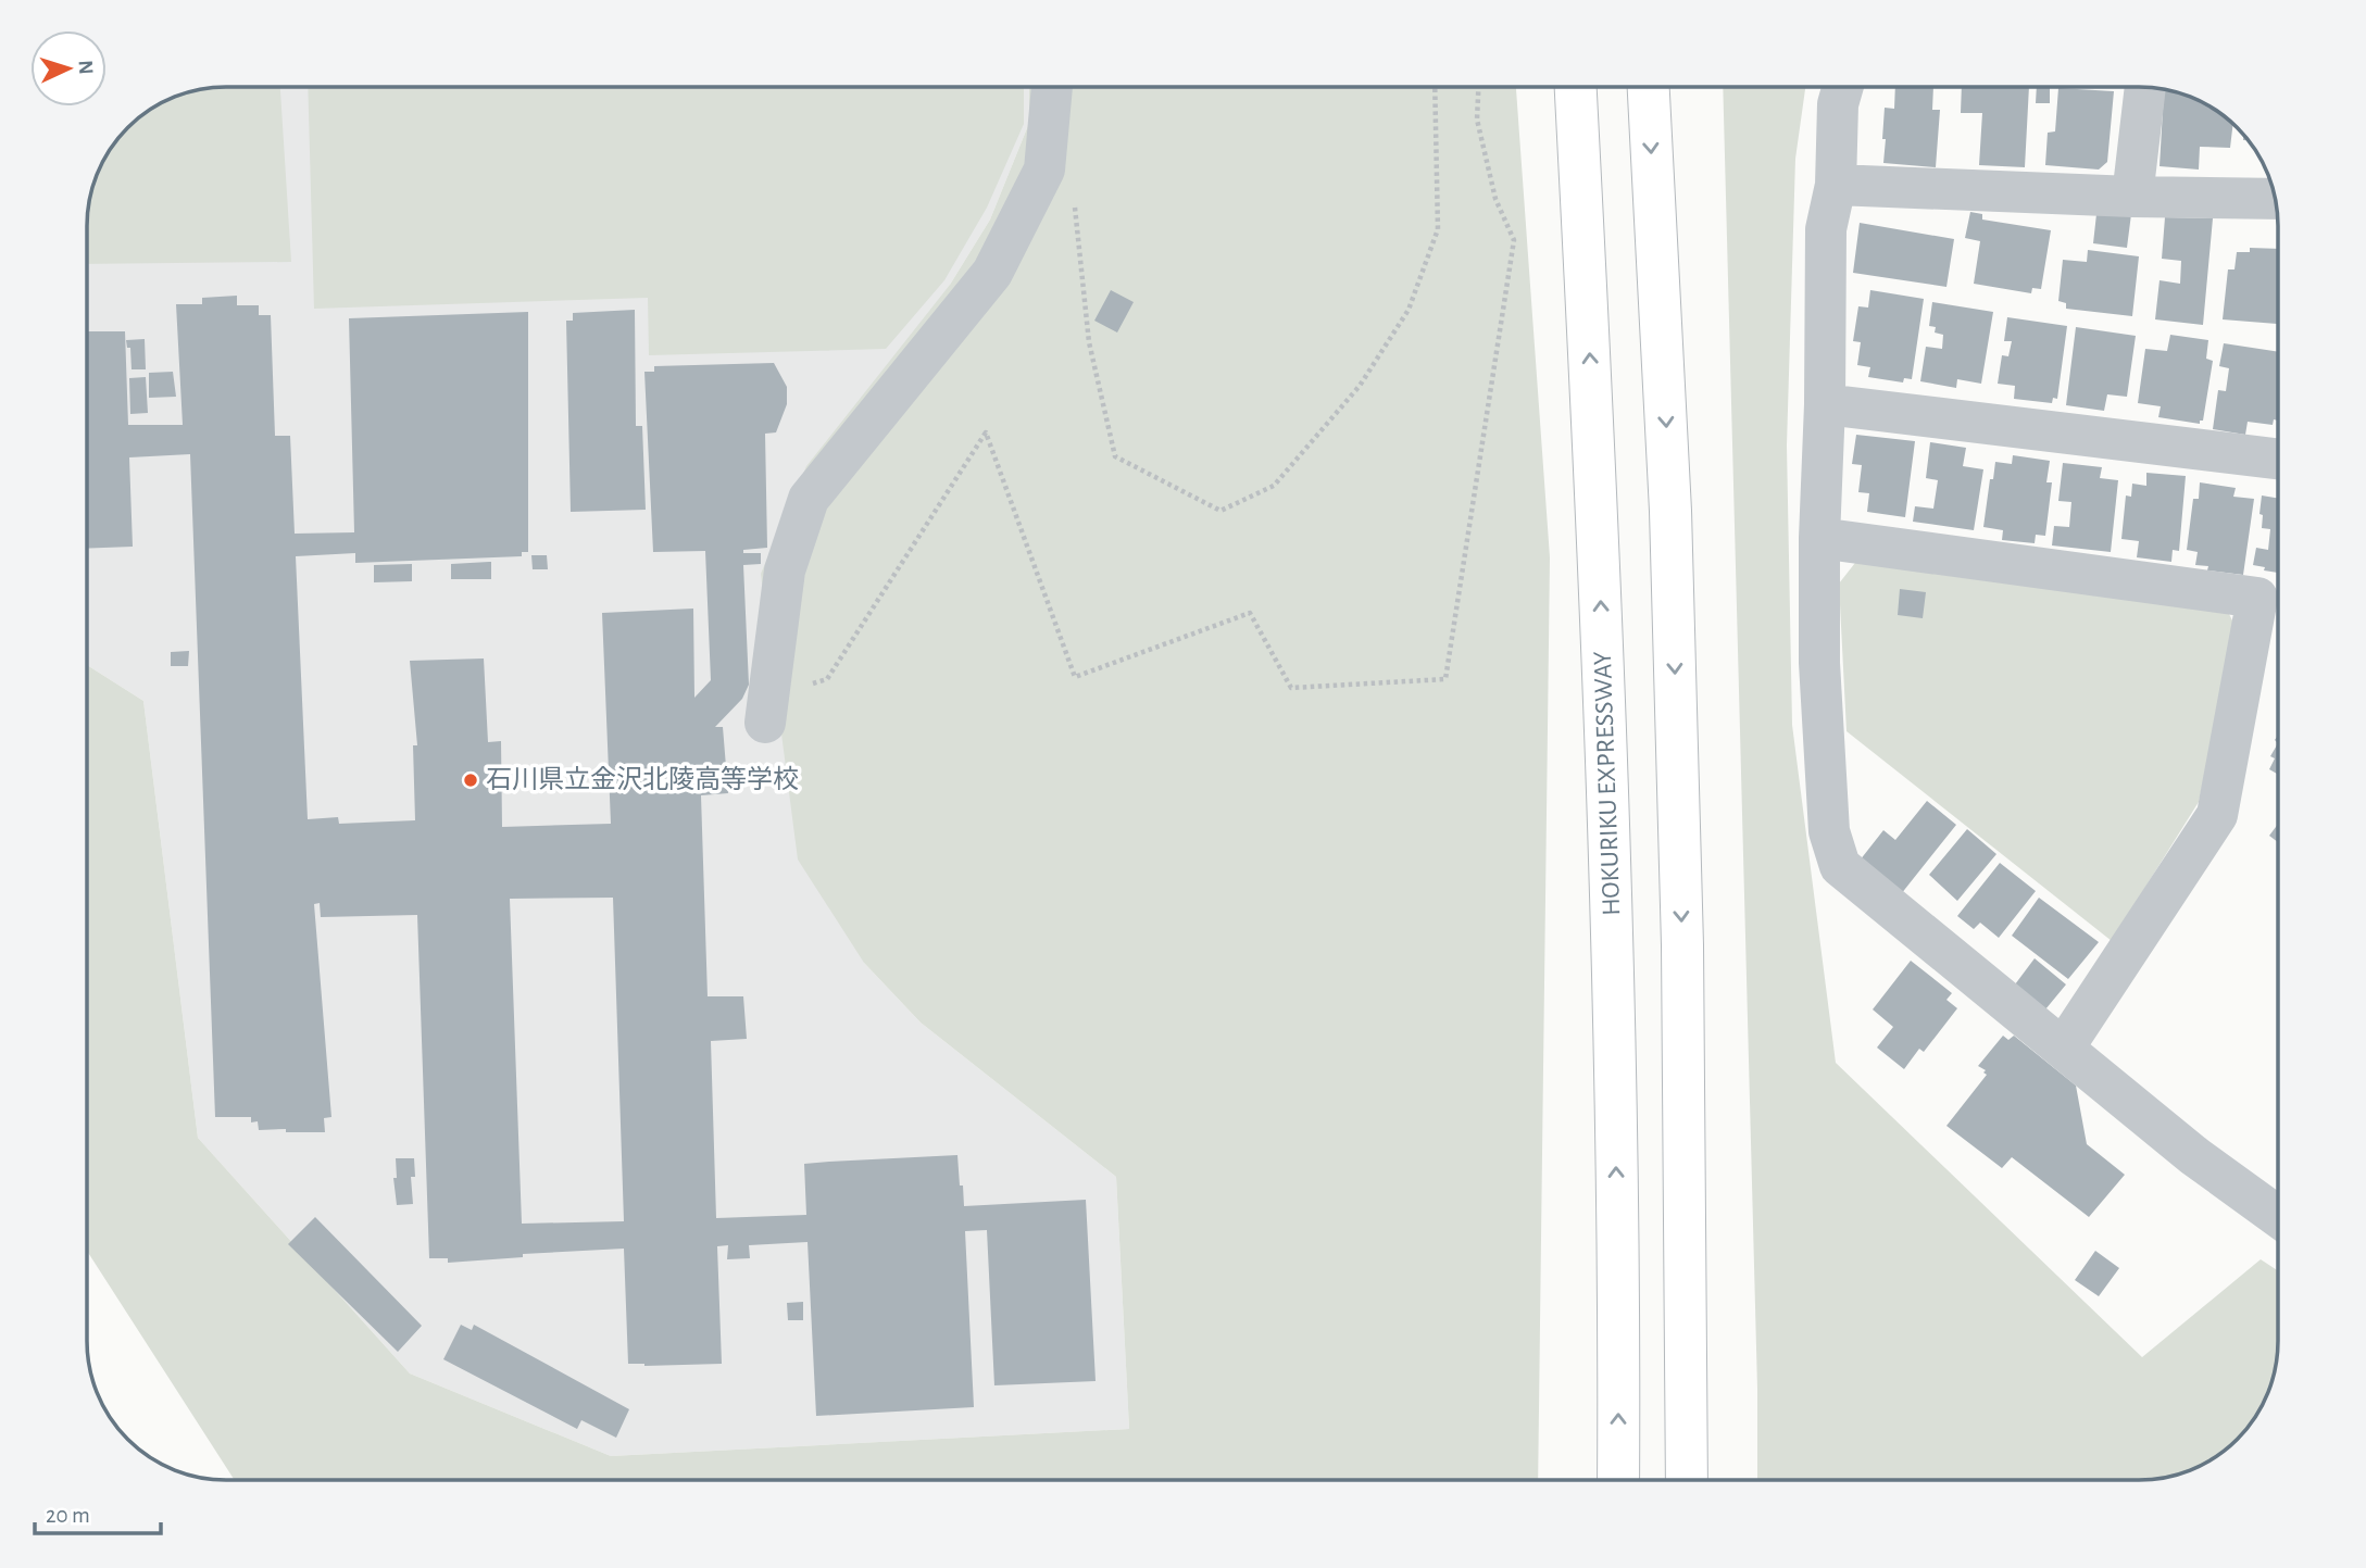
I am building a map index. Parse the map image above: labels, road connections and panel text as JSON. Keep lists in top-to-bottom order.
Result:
{
  "streets": {
    "highway": ["HOKURIKU EXPRESSWAY"]
  },
  "places": ["石川県立金沢北陵高等学校"],
  "scale_bar": "20 m",
  "north": "right"
}
